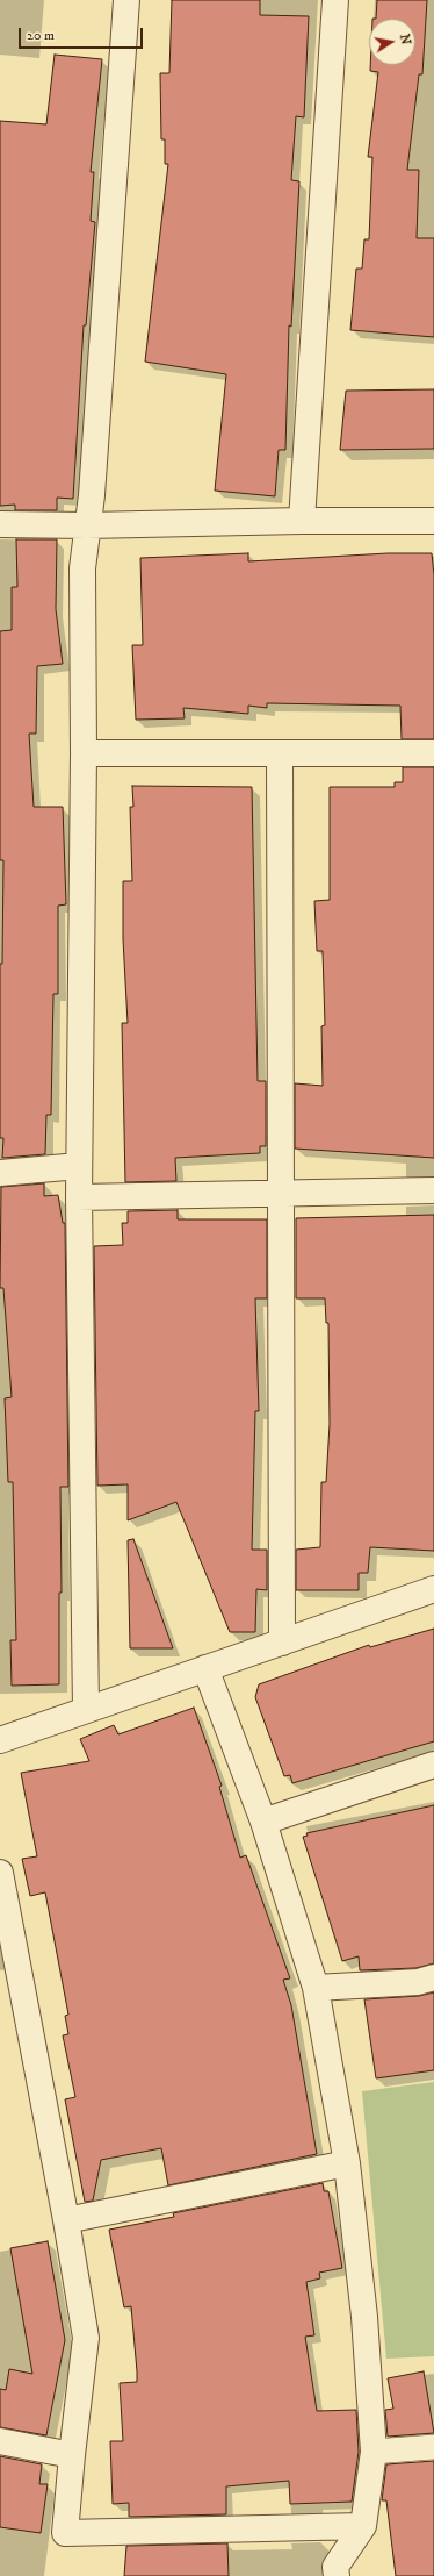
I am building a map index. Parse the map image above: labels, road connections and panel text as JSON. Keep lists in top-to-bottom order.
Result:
{
  "scale_bar": "20 m",
  "north": "right"
}
